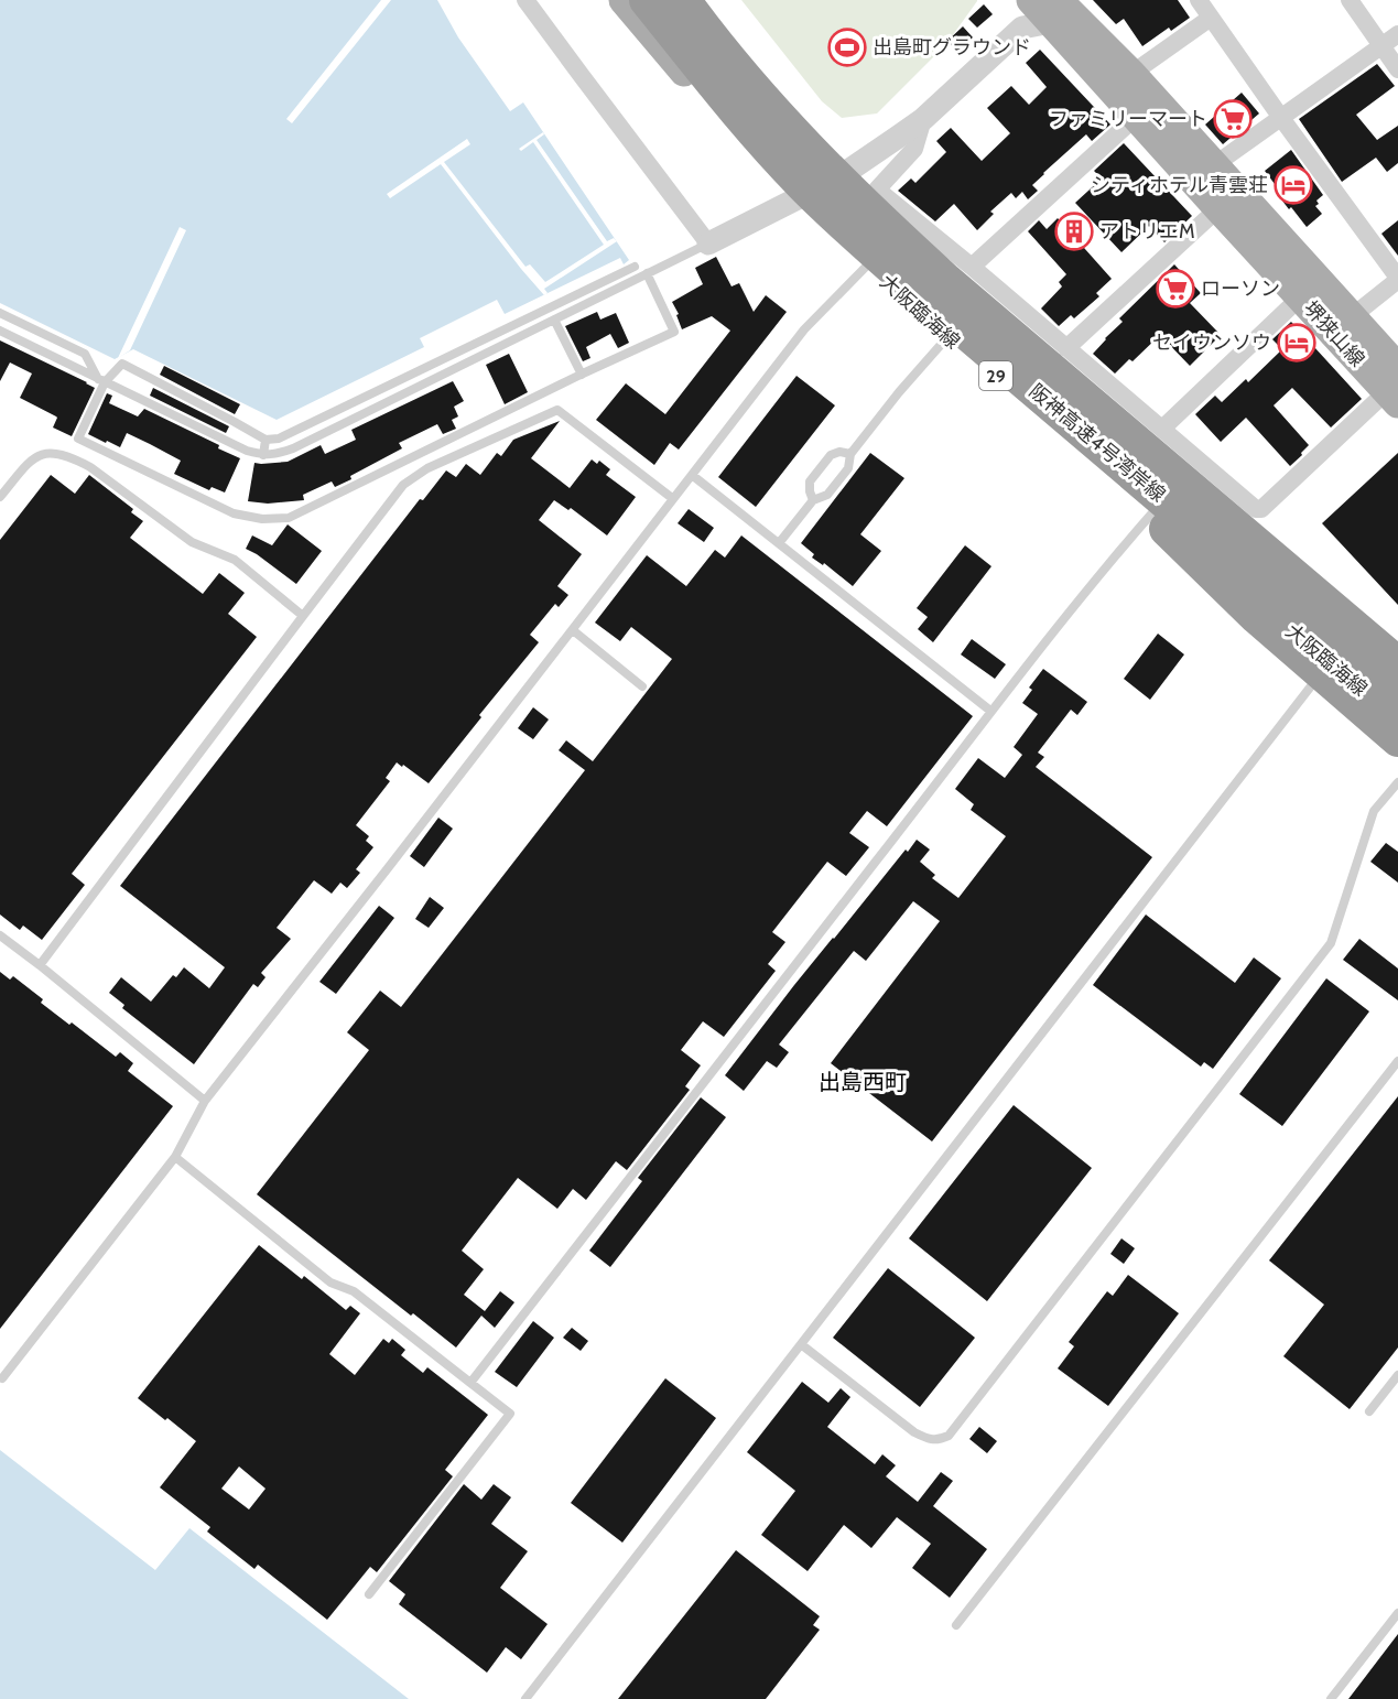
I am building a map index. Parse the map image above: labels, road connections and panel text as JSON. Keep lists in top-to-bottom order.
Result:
{
  "streets": {
    "highway": ["阪神高速4号湾岸線"],
    "main road": ["大阪臨海線", "堺狭山線", "29"]
  },
  "districts": ["出島西町"],
  "places": {
    "sports": ["出島町グラウンド"],
    "supermarket": ["ファミリーマート", "ローソン"],
    "hotel": ["シティホテル青雲荘", "セイウンソウ"],
    "building": ["アトリエM"]
  }
}
